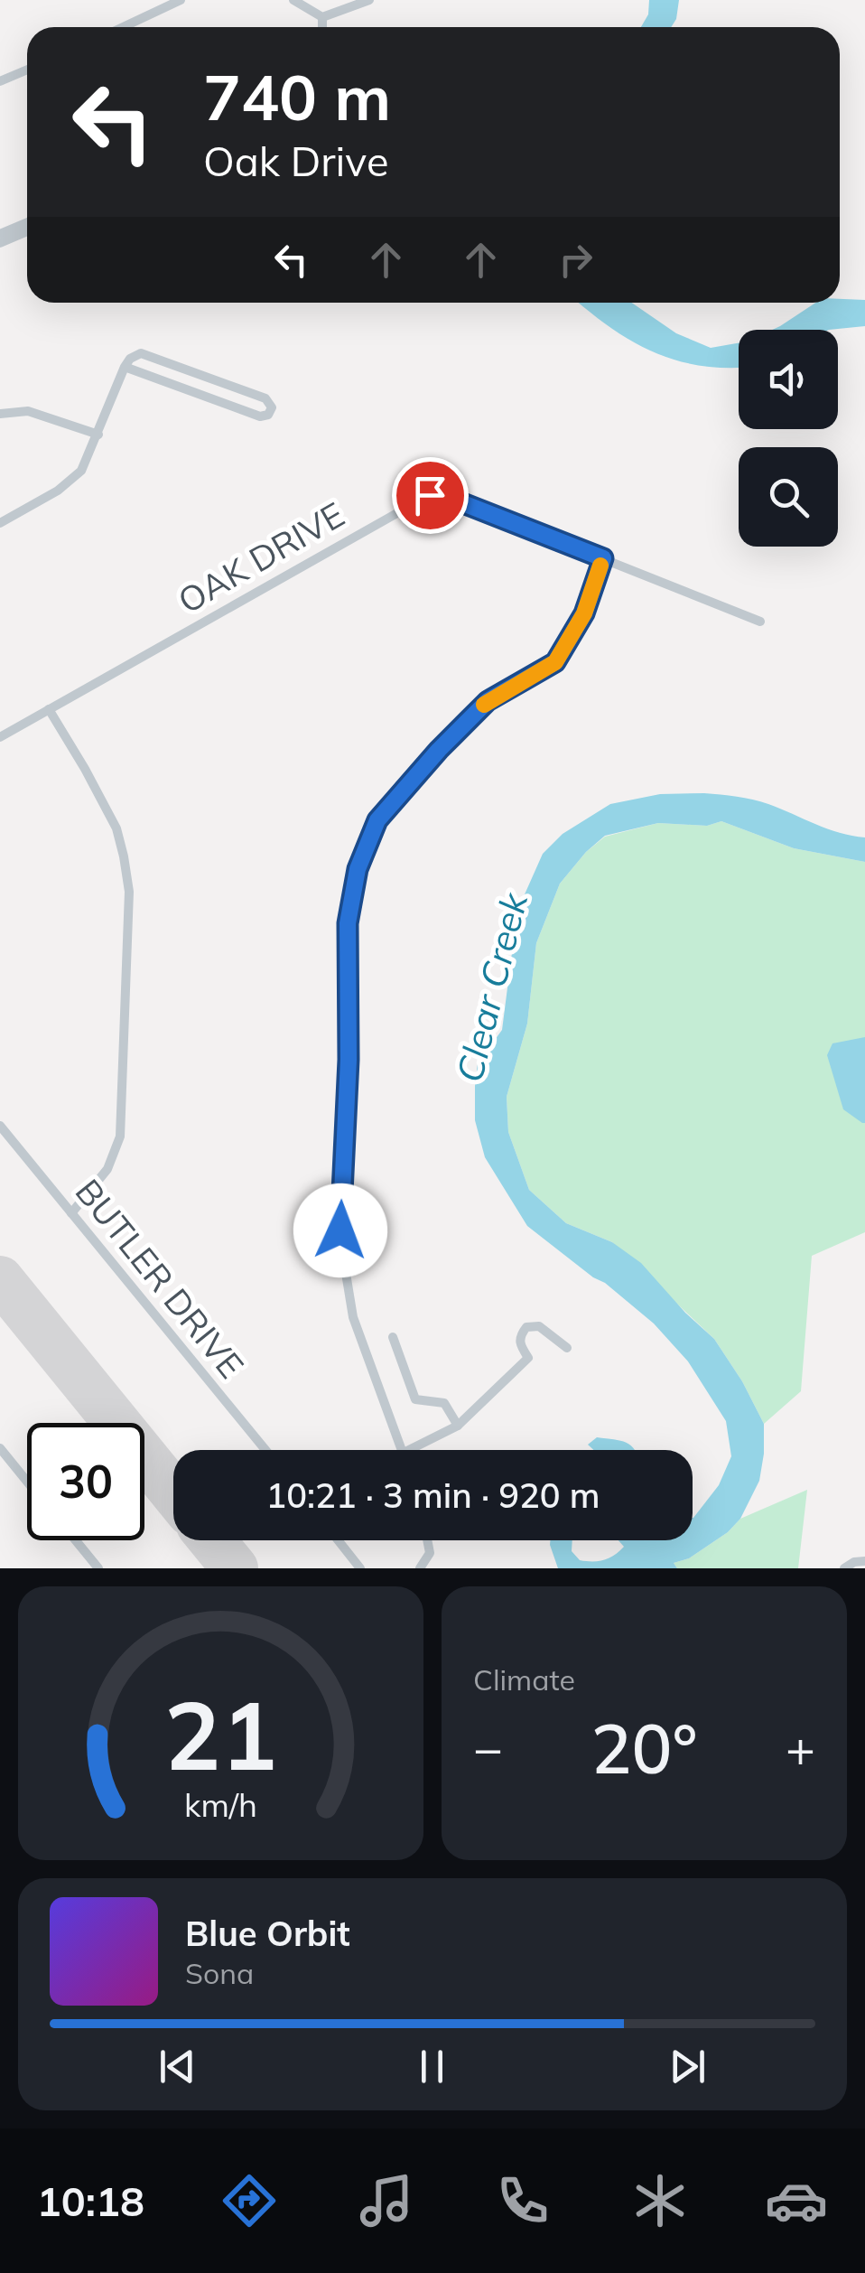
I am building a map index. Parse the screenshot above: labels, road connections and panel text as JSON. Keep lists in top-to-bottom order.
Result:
{
  "streets": {
    "street": ["OAK DRIVE", "BUTLER DRIVE"]
  },
  "water": ["Clear Creek"],
  "page": {
    "turn": ["740 m", "Oak Drive"],
    "limit": "30",
    "trip": "10:21 · 3 min · 920 m",
    "tile": "Climate",
    "heat": ["−", "20°", "+"],
    "song": ["Blue Orbit", "Sona"],
    "tabs": "10:18",
    "gauge": ["21", "km/h"]
  }
}
